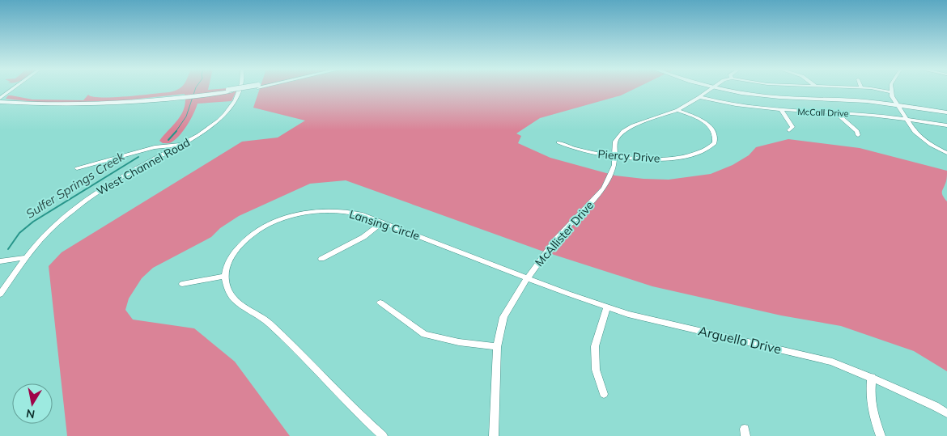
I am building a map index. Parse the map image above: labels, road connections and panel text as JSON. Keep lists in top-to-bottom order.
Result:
{
  "streets": {
    "street": [
      "McCall Drive",
      "Piercy Drive",
      "West Channel Road",
      "Lansing Circle",
      "McAllister Drive",
      "Arguello Drive"
    ]
  },
  "crossings": [
    ["McCall Drive", "McAllister Drive"],
    ["Piercy Drive", "McAllister Drive"],
    ["Lansing Circle", "McAllister Drive"],
    ["Lansing Circle", "Arguello Drive"],
    ["McAllister Drive", "Arguello Drive"]
  ],
  "water": ["Sulfer Springs Creek"],
  "north": "bottom"
}
